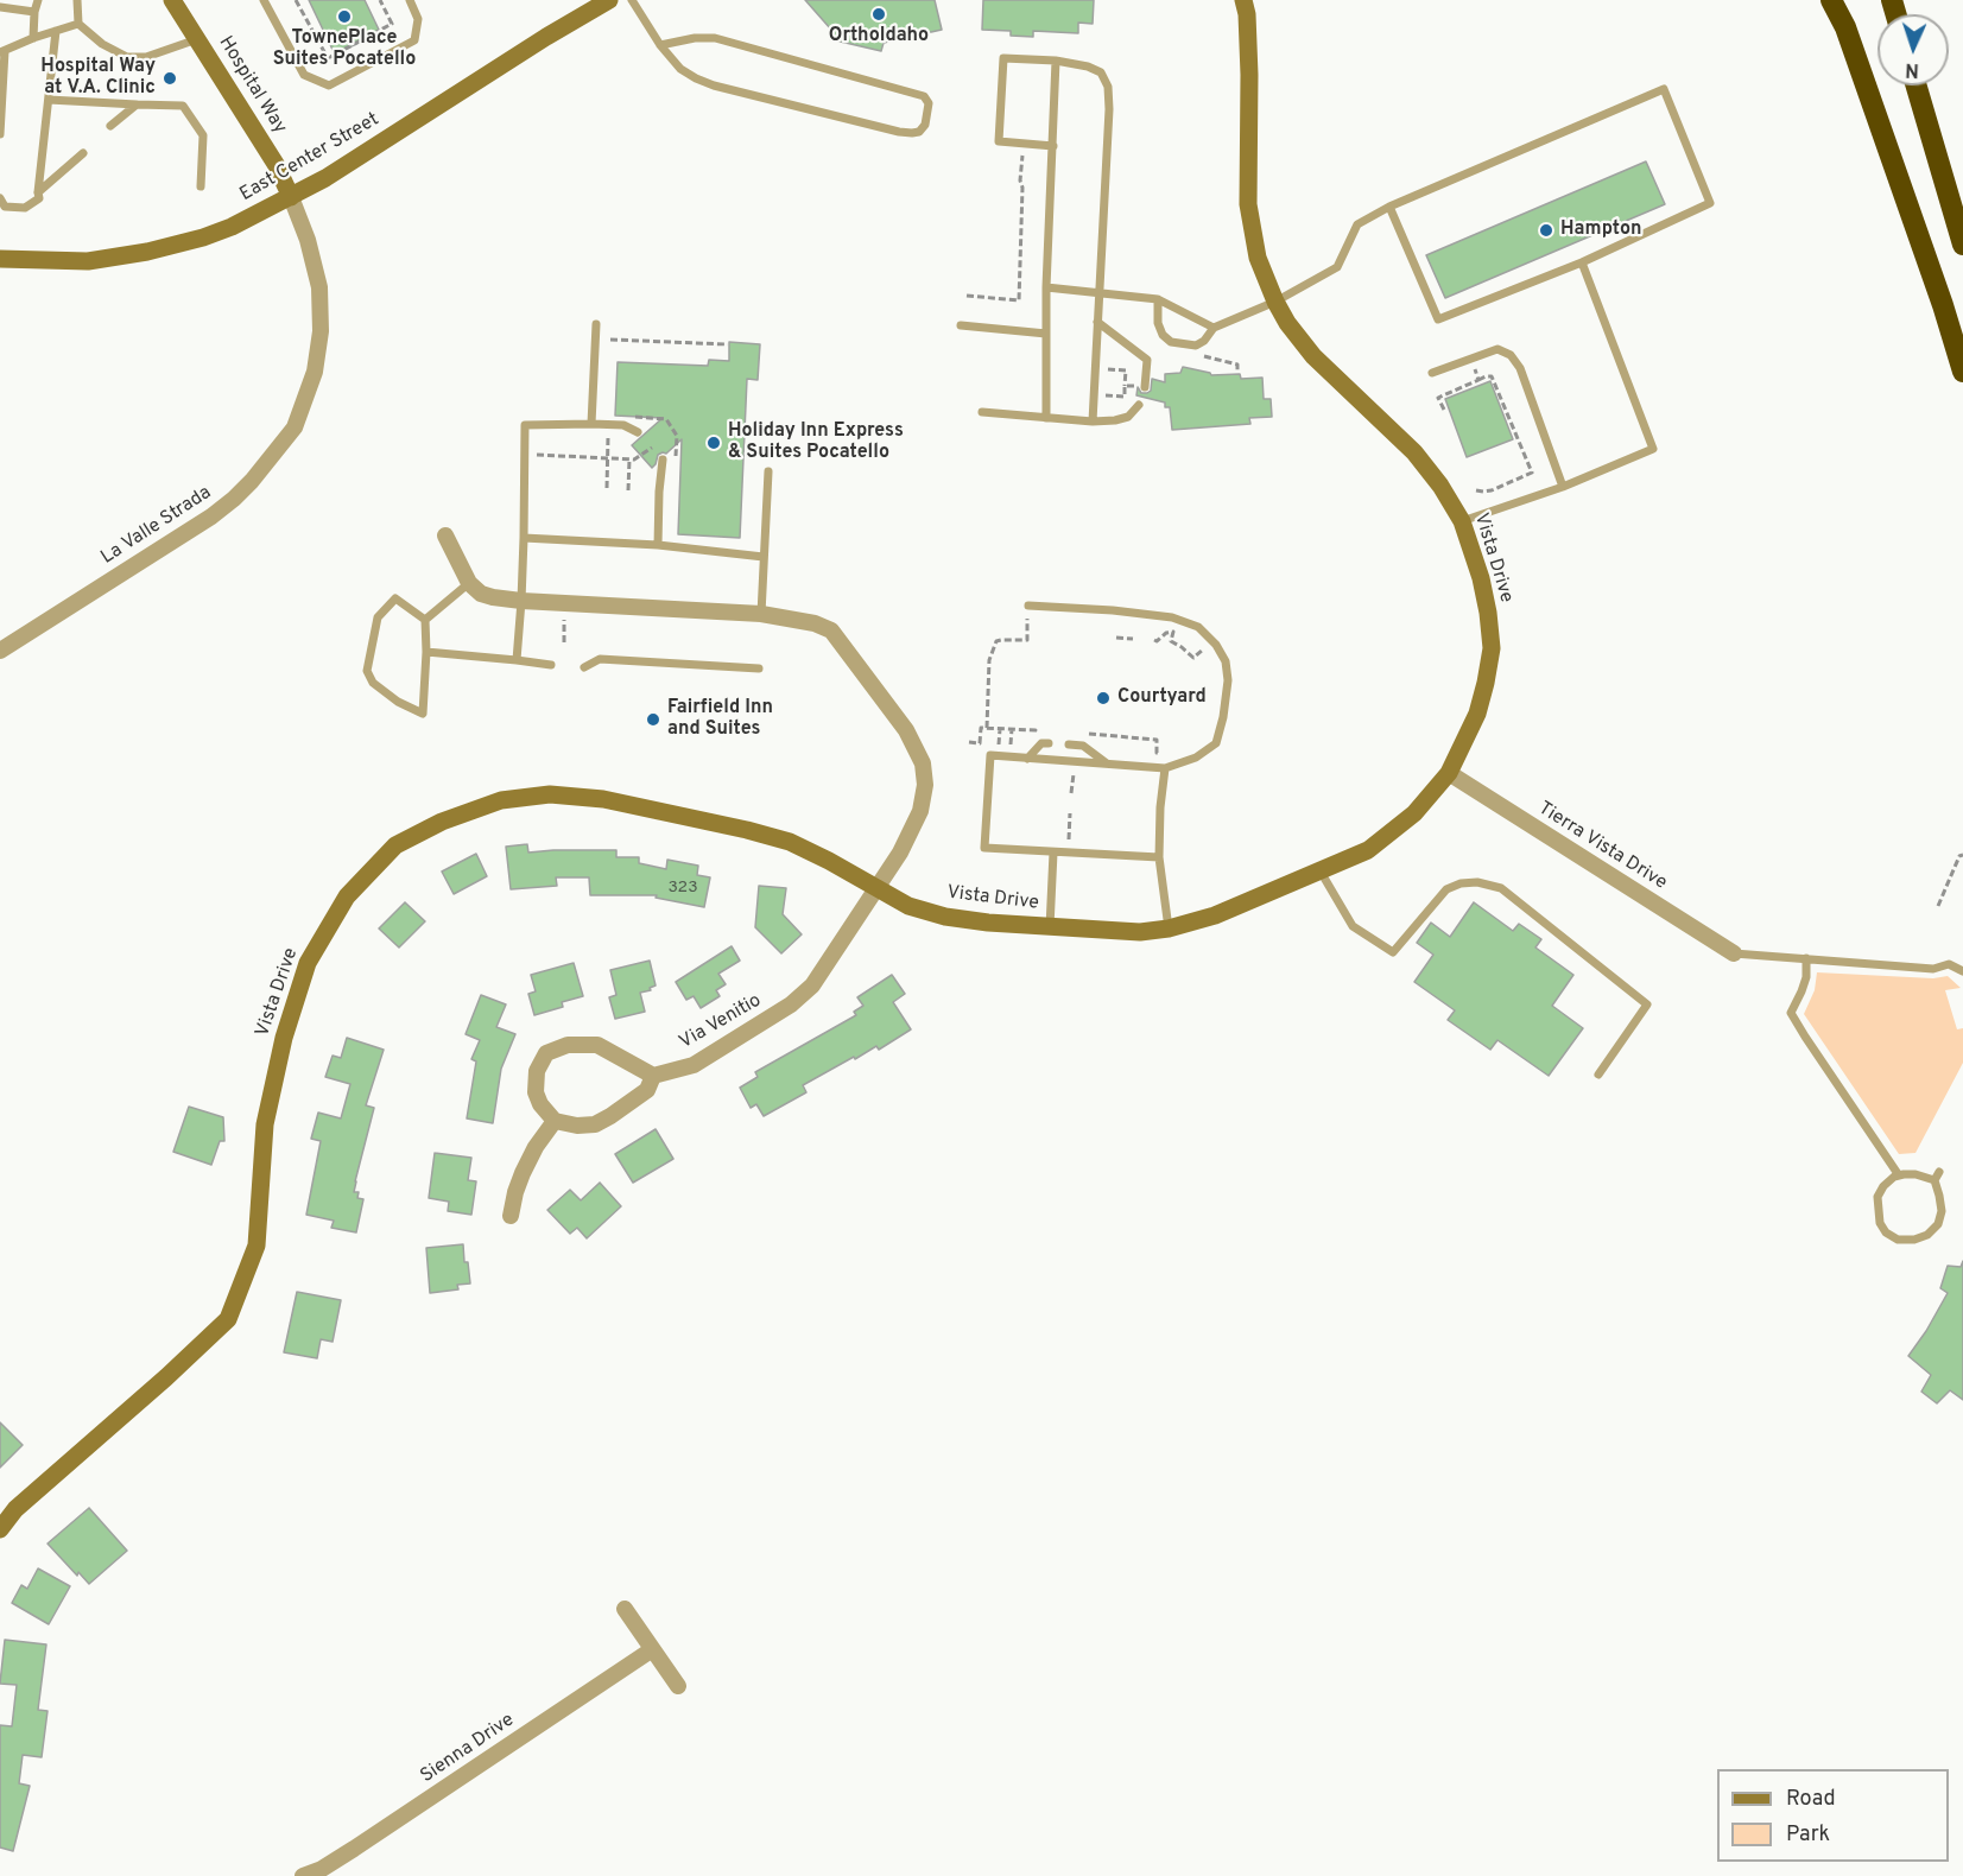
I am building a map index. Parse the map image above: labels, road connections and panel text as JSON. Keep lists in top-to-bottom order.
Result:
{
  "streets": {
    "street": [
      "Hospital Way",
      "East Center Street",
      "La Valle Strada",
      "Vista Drive",
      "Tierra Vista Drive",
      "Via Venitio",
      "Sienna Drive"
    ]
  },
  "crossings": [
    ["Hospital Way", "East Center Street"],
    ["Hospital Way", "La Valle Strada"],
    ["East Center Street", "La Valle Strada"],
    ["Vista Drive", "Tierra Vista Drive"],
    ["Vista Drive", "Via Venitio"]
  ],
  "places": [
    "OrthoIdaho",
    "TownePlace Suites Pocatello",
    "Hospital Way at V.A. Clinic",
    "Hampton",
    "Holiday Inn Express & Suites Pocatello",
    "Courtyard",
    "Fairfield Inn and Suites"
  ],
  "house_numbers": ["323"],
  "legend": ["Road", "Park"],
  "north": "bottom"
}
